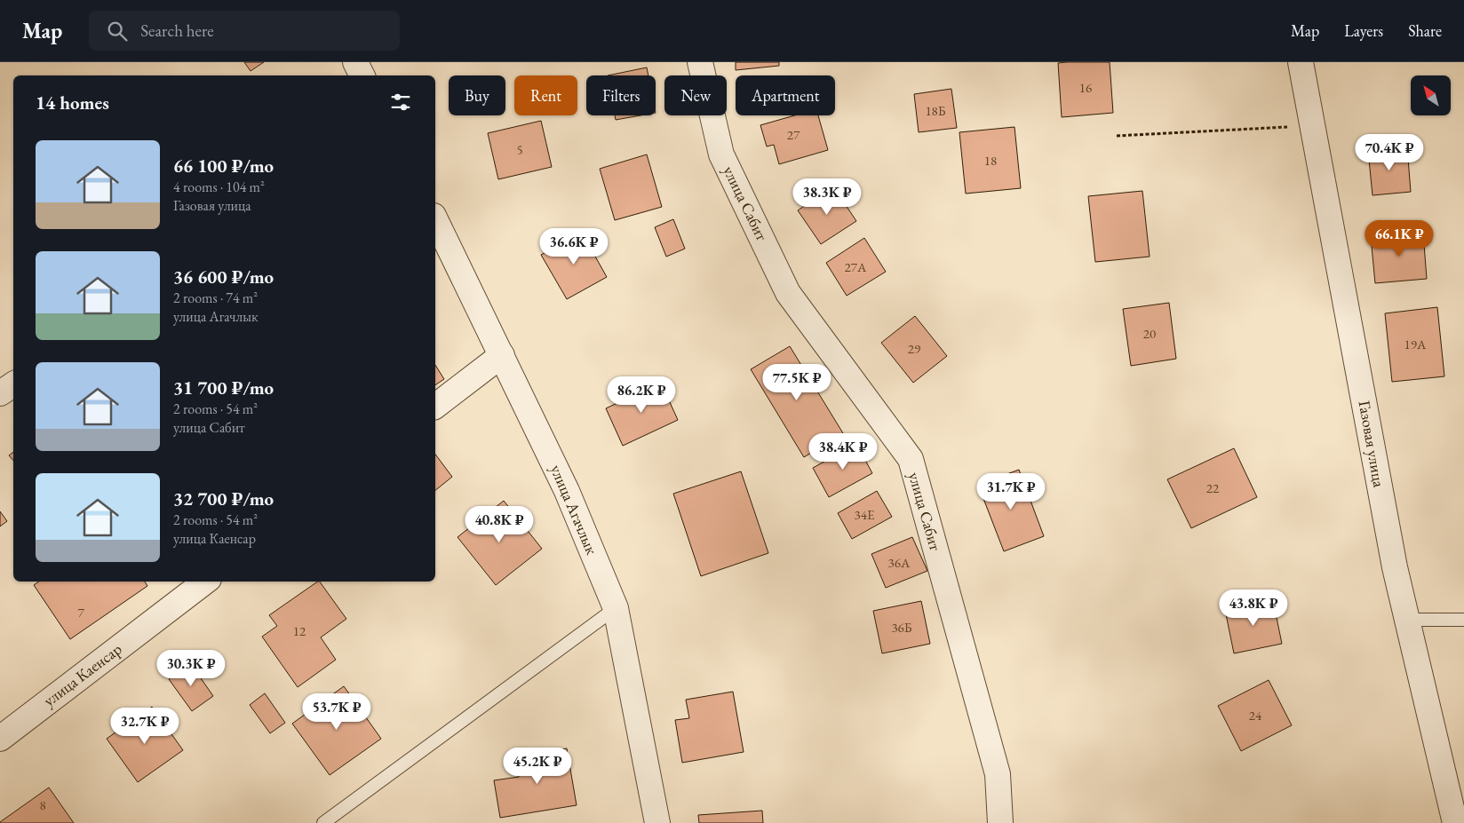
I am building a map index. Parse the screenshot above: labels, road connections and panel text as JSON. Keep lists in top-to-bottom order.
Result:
{
  "streets": {
    "street": [
      "улица Сабит",
      "Газовая улица",
      "улица Агачлык",
      "улица Каенсар"
    ]
  },
  "house_numbers": [
    "16",
    "18Б",
    "27",
    "5",
    "18",
    "27А",
    "20",
    "19А",
    "29",
    "22",
    "34Е",
    "36А",
    "7",
    "36Б",
    "12",
    "24",
    "8"
  ],
  "north": "top left",
  "page": {
    "header": "Map",
    "search": "Search here",
    "nav": ["Map", "Layers", "Share"],
    "chip": [
      "Buy",
      "Rent",
      "Filters",
      "New",
      "Apartment"
    ],
    "heading": "14 homes",
    "list": [
      {
        "name": "66 100 ₽/mo",
        "note": "4 rooms · 104 m² · Газовая улица"
      },
      {
        "name": "36 600 ₽/mo",
        "note": "2 rooms · 74 m² · улица Агачлык"
      },
      {
        "name": "31 700 ₽/mo",
        "note": "2 rooms · 54 m² · улица Сабит"
      },
      {
        "name": "32 700 ₽/mo",
        "note": "2 rooms · 54 m² · улица Каенсар"
      }
    ],
    "price": [
      "70.4K ₽",
      "38.3K ₽",
      "66.1K ₽",
      "36.6K ₽",
      "77.5K ₽",
      "86.2K ₽",
      "38.4K ₽",
      "31.7K ₽",
      "40.8K ₽",
      "43.8K ₽",
      "30.3K ₽",
      "53.7K ₽",
      "32.7K ₽",
      "45.2K ₽"
    ]
  }
}
